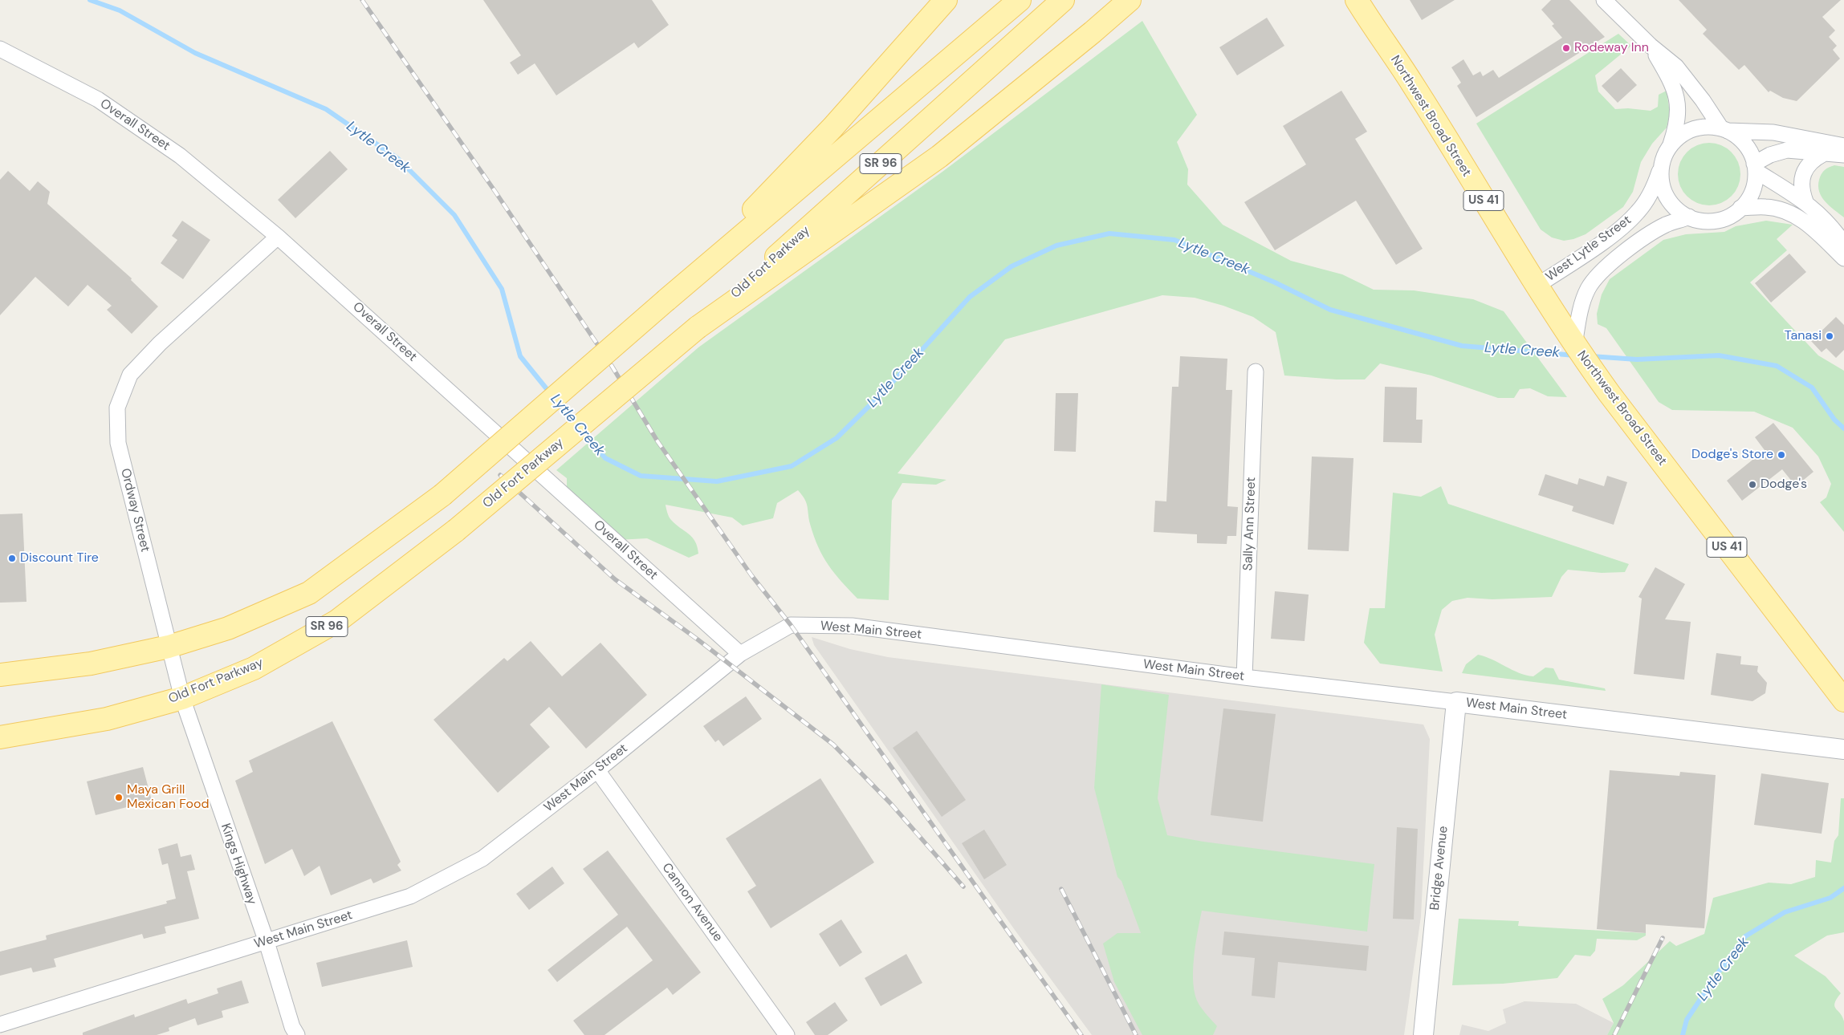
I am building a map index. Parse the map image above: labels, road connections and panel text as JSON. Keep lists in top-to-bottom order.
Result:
{
  "streets": {
    "main road": [
      "Northwest Broad Street",
      "SR 96",
      "US 41",
      "Old Fort Parkway"
    ],
    "street": [
      "Overall Street",
      "West Lytle Street",
      "Ordway Street",
      "Sally Ann Street",
      "West Main Street",
      "Kings Highway",
      "Bridge Avenue",
      "Cannon Avenue"
    ]
  },
  "crossings": [
    ["Northwest Broad Street", "West Lytle Street"],
    ["Overall Street", "Ordway Street"],
    ["Overall Street", "West Main Street"],
    ["SR 96", "Ordway Street"],
    ["SR 96", "Kings Highway"],
    ["Old Fort Parkway", "Kings Highway"],
    ["Ordway Street", "Kings Highway"],
    ["Sally Ann Street", "West Main Street"],
    ["West Main Street", "Kings Highway"],
    ["West Main Street", "Bridge Avenue"],
    ["West Main Street", "Cannon Avenue"]
  ],
  "water": ["Lytle Creek"],
  "places": [
    "Rodeway Inn",
    "Tanasi",
    "Dodge's Store",
    "Dodge's",
    "Discount Tire",
    "Maya Grill Mexican Food"
  ]
}
